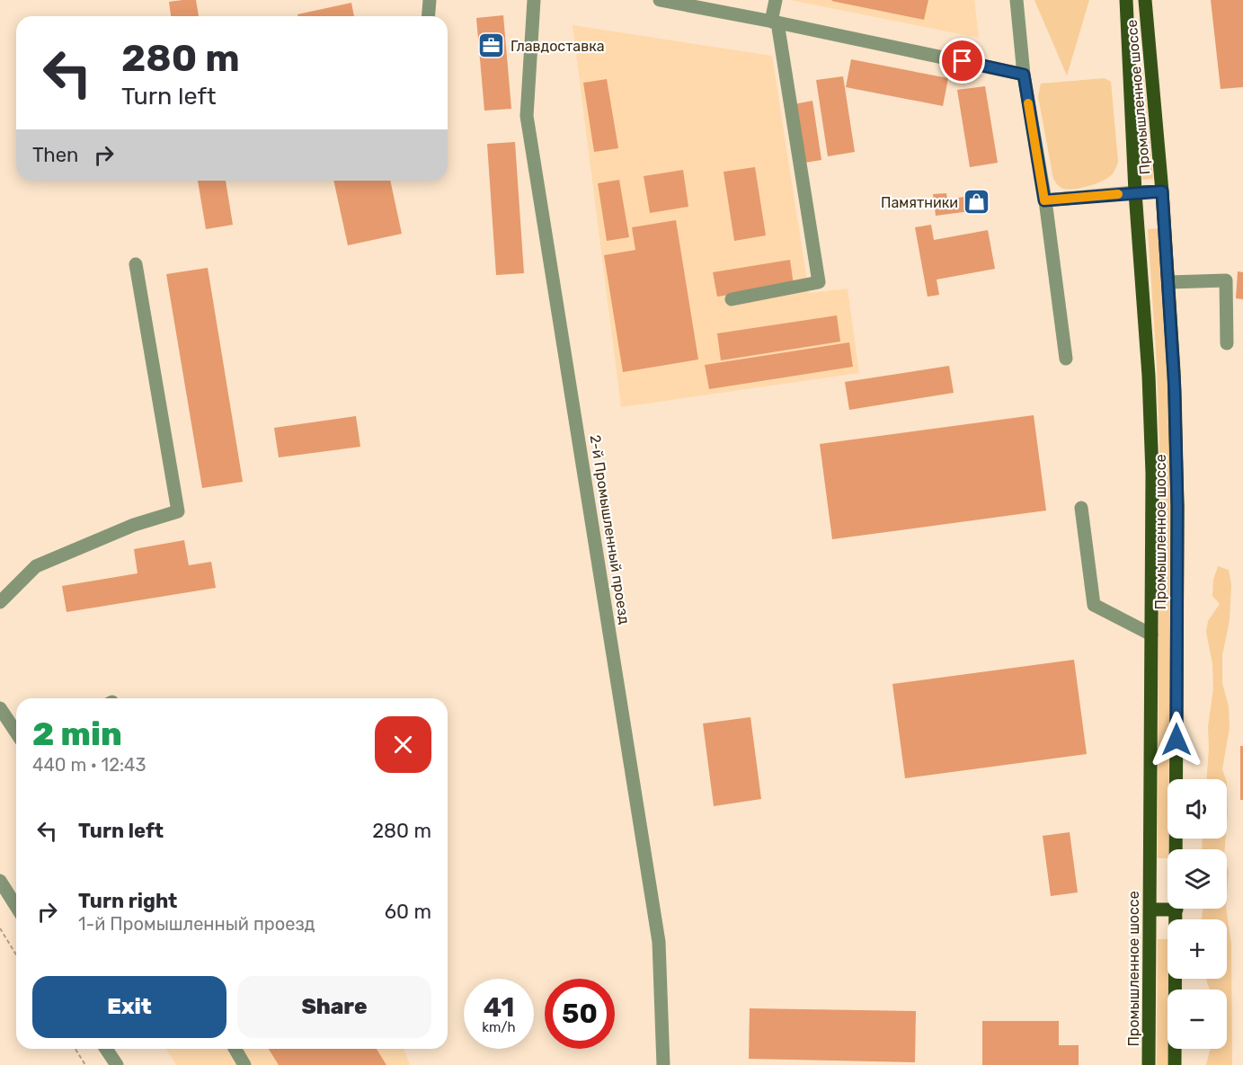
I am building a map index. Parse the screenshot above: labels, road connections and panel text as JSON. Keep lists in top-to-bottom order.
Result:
{
  "streets": {
    "main road": ["Промышленное шоссе"],
    "street": ["2-й Промышленный проезд"]
  },
  "places": {
    "office": ["Главдоставка"],
    "shop": ["Памятники"]
  },
  "page": {
    "turn": ["280 m", "Turn left"],
    "then": "Then",
    "heading": ["2 min", "440 m · 12:43"],
    "map_buttons": ["+", "−"],
    "list": [
      {
        "name": "Turn left",
        "value": "280 m"
      },
      {
        "name": "Turn right",
        "note": "1-й Промышленный проезд",
        "value": "60 m"
      }
    ],
    "buttons": ["Exit", "Share"],
    "speed": "41 km/h",
    "limit": "50"
  }
}
